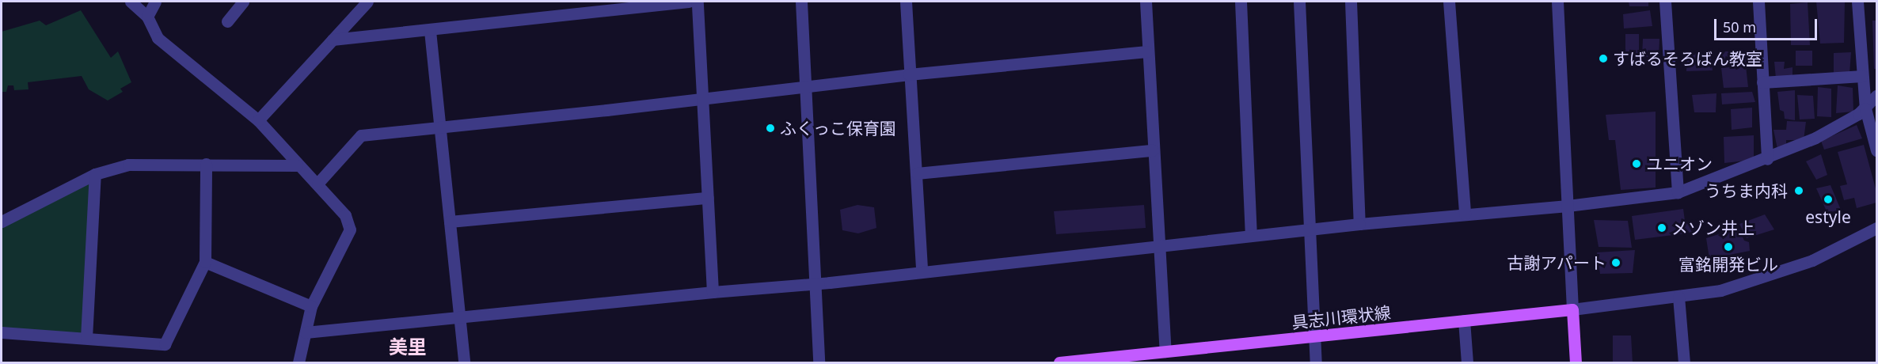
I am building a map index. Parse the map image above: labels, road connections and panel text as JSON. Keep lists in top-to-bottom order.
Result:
{
  "streets": {
    "main road": ["具志川環状線"]
  },
  "districts": ["美里"],
  "places": [
    "すばるそろばん教室",
    "ふくっこ保育園",
    "ユニオン",
    "うちま内科",
    "estyle",
    "メゾン井上",
    "富銘開発ビル",
    "古謝アパート"
  ],
  "scale_bar": "50 m"
}
